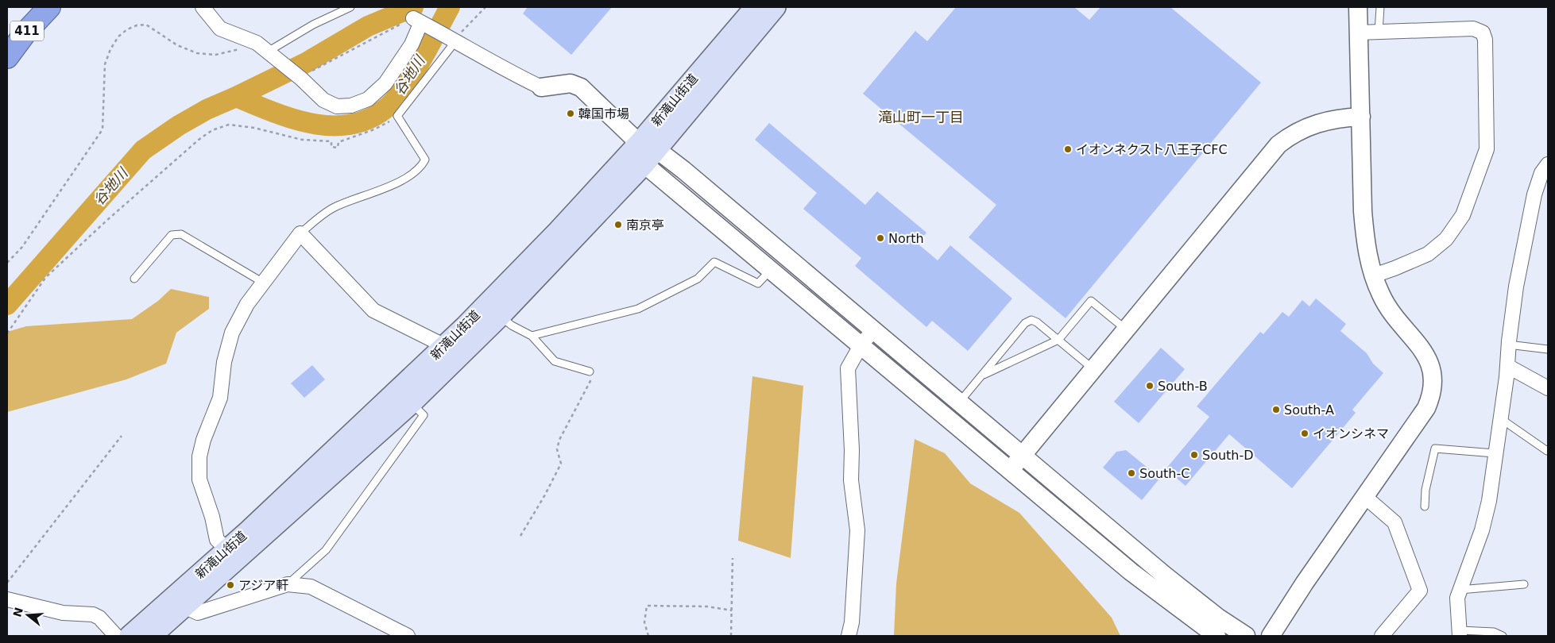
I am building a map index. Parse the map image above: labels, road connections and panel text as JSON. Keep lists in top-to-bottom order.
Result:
{
  "streets": {
    "highway": ["411"],
    "main road": ["新滝山街道"]
  },
  "districts": ["滝山町一丁目"],
  "water": ["谷地川"],
  "places": [
    "韓国市場",
    "イオンネクスト八王子CFC",
    "南京亭",
    "North",
    "South-B",
    "South-A",
    "イオンシネマ",
    "South-D",
    "South-C",
    "アジア軒"
  ],
  "north": "left"
}
